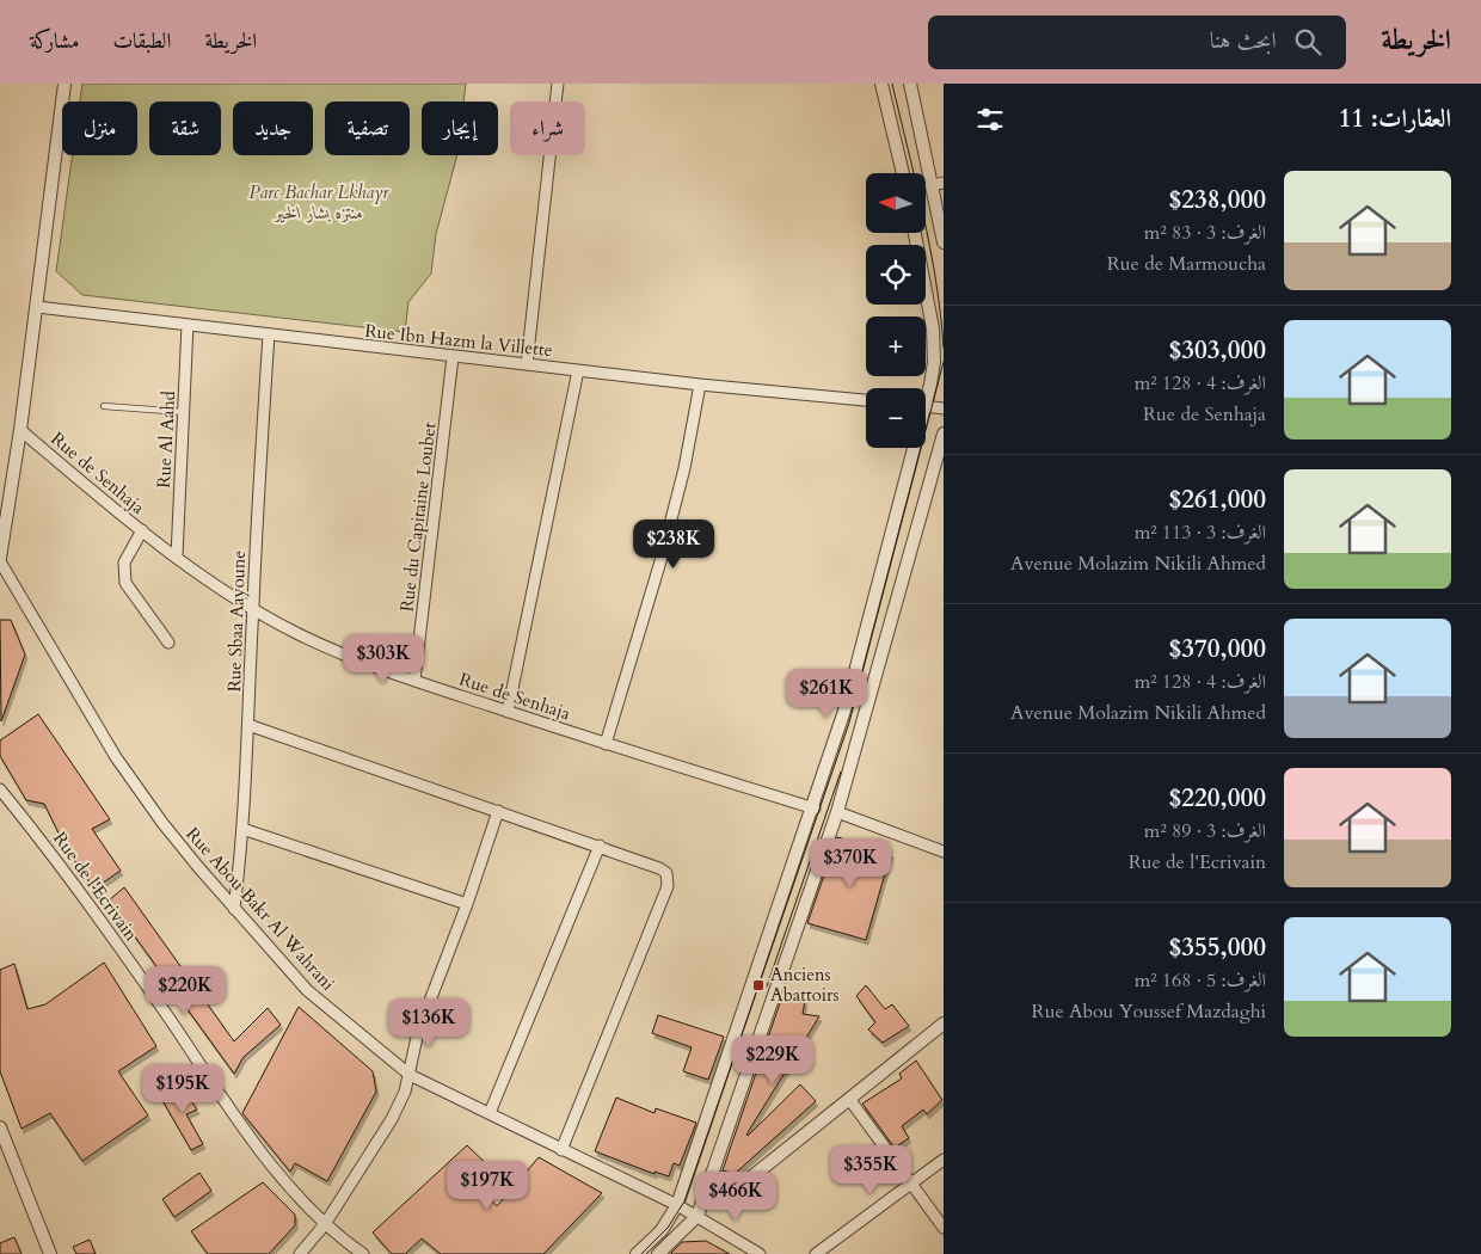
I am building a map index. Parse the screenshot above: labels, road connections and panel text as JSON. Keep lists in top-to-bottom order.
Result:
{
  "streets": {
    "street": [
      "Rue Ibn Hazm la Villette",
      "Rue Al Aahd",
      "Rue de Senhaja",
      "Rue du Capitaine Loubet",
      "Rue Sbaa Aayoune",
      "Rue de l'Ecrivain",
      "Rue Abou Bakr Al Wahrani"
    ]
  },
  "crossings": [
    ["Rue Ibn Hazm la Villette", "Rue Al Aahd"],
    ["Rue Ibn Hazm la Villette", "Rue du Capitaine Loubet"],
    ["Rue Ibn Hazm la Villette", "Rue Sbaa Aayoune"],
    ["Rue Al Aahd", "Rue de Senhaja"],
    ["Rue de Senhaja", "Rue du Capitaine Loubet"],
    ["Rue de Senhaja", "Rue Sbaa Aayoune"],
    ["Rue Sbaa Aayoune", "Rue Abou Bakr Al Wahrani"]
  ],
  "parks": ["Parc Bachar Lkhayr منتزه بشار الخير"],
  "places": {
    "transit": ["Anciens Abattoirs"]
  },
  "north": "left",
  "page": {
    "header": "الخريطة",
    "search": "ابحث هنا",
    "nav": ["الخريطة", "الطبقات", "مشاركة"],
    "heading": "العقارات: 11",
    "chip": [
      "شراء",
      "إيجار",
      "تصفية",
      "جديد",
      "شقة",
      "منزل"
    ],
    "list": [
      {
        "name": "$238,000",
        "note": "الغرف: 3 · 83 m² · Rue de Marmoucha"
      },
      {
        "name": "$303,000",
        "note": "الغرف: 4 · 128 m² · Rue de Senhaja"
      },
      {
        "name": "$261,000",
        "note": "الغرف: 3 · 113 m² · Avenue Molazim Nikili Ahmed"
      },
      {
        "name": "$370,000",
        "note": "الغرف: 4 · 128 m² · Avenue Molazim Nikili Ahmed"
      },
      {
        "name": "$220,000",
        "note": "الغرف: 3 · 89 m² · Rue de l'Ecrivain"
      },
      {
        "name": "$355,000",
        "note": "الغرف: 5 · 168 m² · Rue Abou Youssef Mazdaghi"
      }
    ],
    "map_buttons": ["+", "−"],
    "price": [
      "$238K",
      "$303K",
      "$261K",
      "$370K",
      "$220K",
      "$136K",
      "$229K",
      "$195K",
      "$355K",
      "$197K",
      "$466K"
    ]
  }
}
